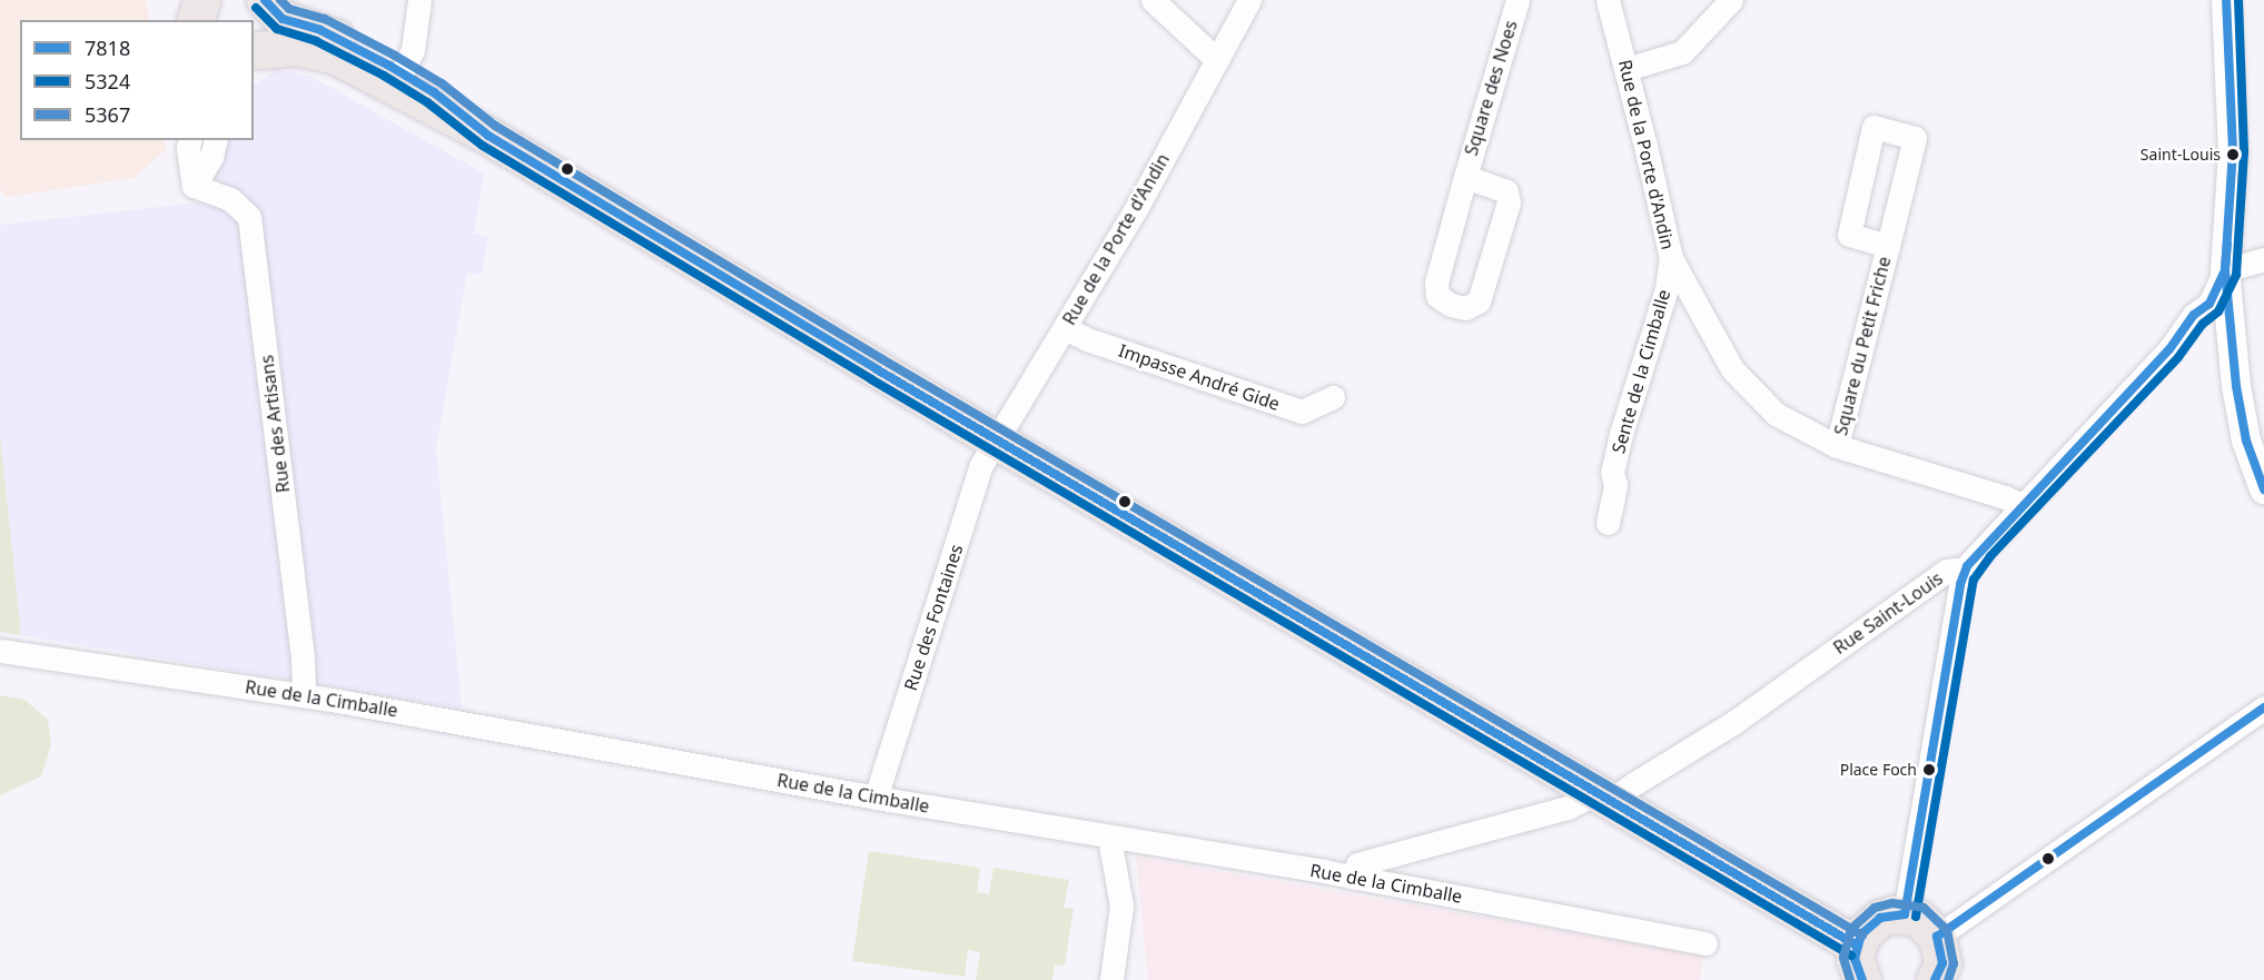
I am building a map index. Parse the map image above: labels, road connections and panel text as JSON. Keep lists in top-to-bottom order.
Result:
{
  "streets": {
    "street": [
      "Square des Noes",
      "Rue de la Porte d'Andin",
      "Square du Petit Friche",
      "Sente de la Cimballe",
      "Impasse André Gide",
      "Rue des Artisans",
      "Rue Saint-Louis",
      "Rue des Fontaines",
      "Rue de la Cimballe"
    ]
  },
  "crossings": [
    ["Rue de la Porte d'Andin", "Square du Petit Friche"],
    ["Rue de la Porte d'Andin", "Sente de la Cimballe"],
    ["Rue de la Porte d'Andin", "Impasse André Gide"],
    ["Rue de la Porte d'Andin", "Rue Saint-Louis"],
    ["Rue de la Porte d'Andin", "Rue des Fontaines"],
    ["Rue des Artisans", "Rue de la Cimballe"],
    ["Rue des Fontaines", "Rue de la Cimballe"]
  ],
  "places": ["Saint-Louis", "Place Foch"],
  "lines": ["transit line 7818", "transit line 5324", "transit line 5367"],
  "legend": ["7818", "5324", "5367"]
}
